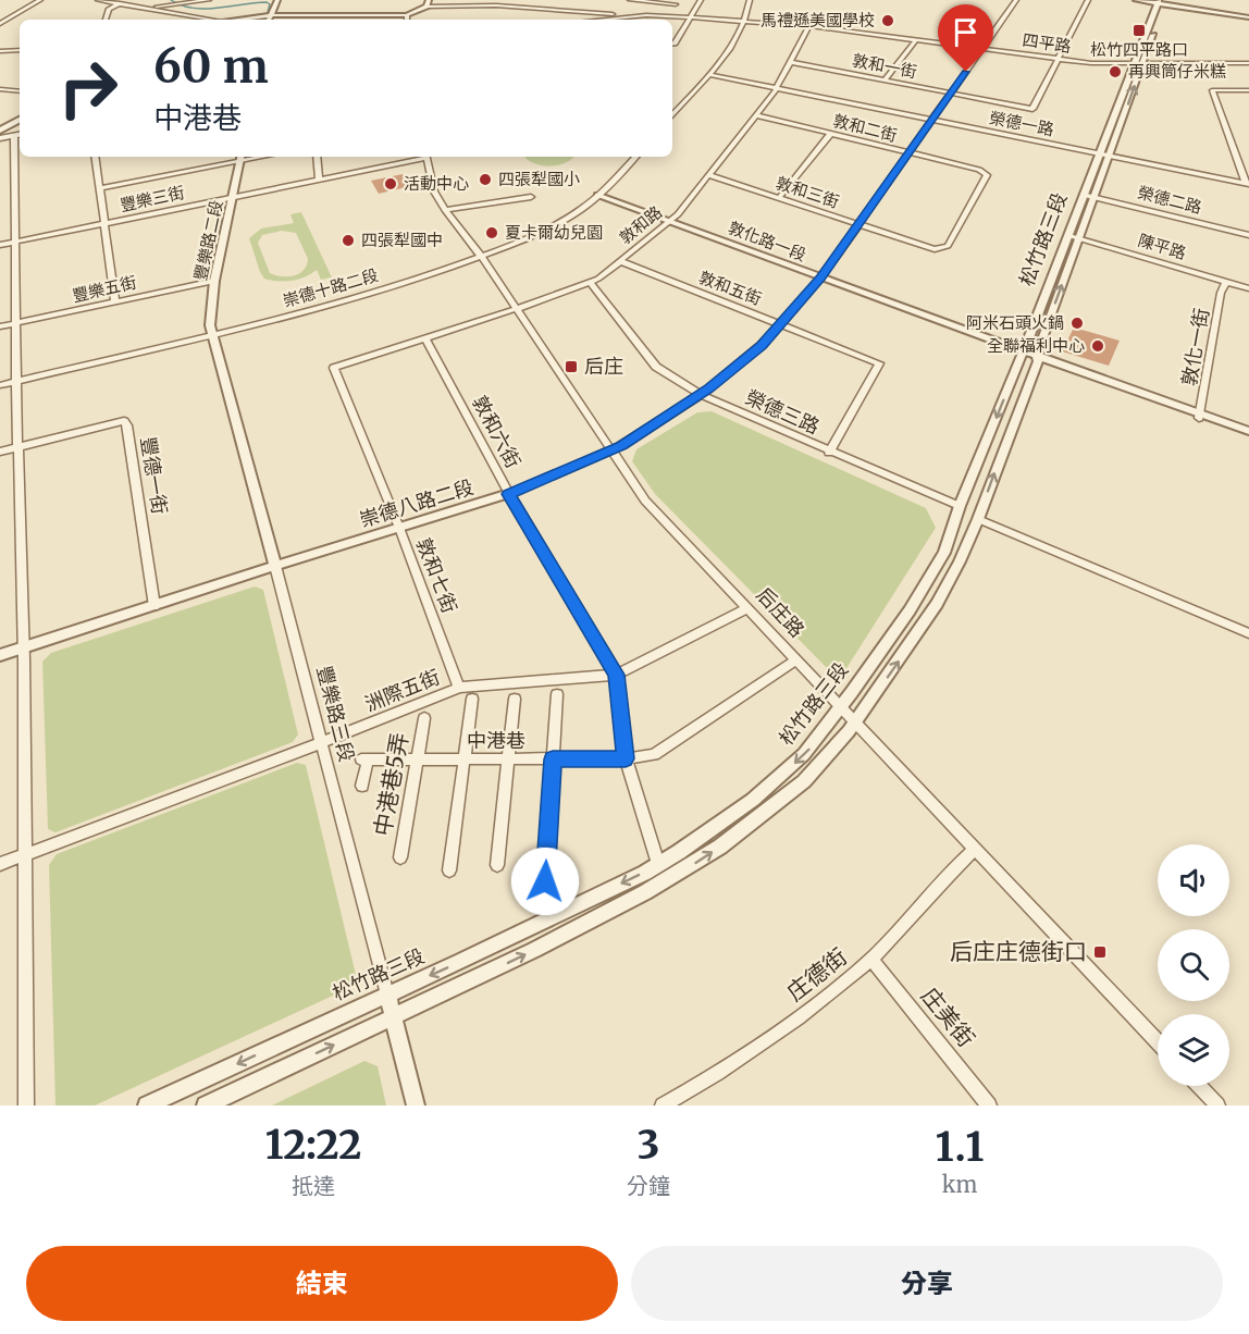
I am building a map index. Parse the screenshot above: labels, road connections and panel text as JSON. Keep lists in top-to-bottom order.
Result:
{
  "streets": {
    "street": [
      "四平路",
      "敦和一街",
      "榮德一路",
      "敦和二街",
      "敦和三街",
      "豐樂三街",
      "榮德二路",
      "敦和路",
      "松竹路三段",
      "豐樂路二段",
      "敦化路一段",
      "陳平路",
      "崇德十路二段",
      "敦和五街",
      "豐樂五街",
      "敦化一街",
      "榮德三路",
      "敦和六街",
      "豐德一街",
      "崇德八路二段",
      "敦和七街",
      "后庄路",
      "洲際五街",
      "豐樂路三段",
      "中港巷",
      "中港巷5弄",
      "庄德街",
      "庄美街"
    ]
  },
  "crossings": [
    ["四平路", "敦和一街"],
    ["四平路", "敦和路"],
    ["四平路", "松竹路三段"],
    ["四平路", "崇德八路二段"],
    ["敦和一街", "敦和路"],
    ["敦和一街", "崇德八路二段"],
    ["榮德一路", "敦和路"],
    ["榮德一路", "松竹路三段"],
    ["榮德一路", "崇德八路二段"],
    ["敦和二街", "敦和三街"],
    ["敦和二街", "敦和路"],
    ["敦和二街", "崇德八路二段"],
    ["敦和三街", "敦和路"],
    ["敦和三街", "崇德八路二段"],
    ["豐樂三街", "豐樂路二段"],
    ["榮德二路", "松竹路三段"],
    ["敦和路", "敦化路一段"],
    ["敦和路", "敦和五街"],
    ["敦和路", "榮德三路"],
    ["敦和路", "敦和六街"],
    ["敦和路", "敦和七街"],
    ["敦和路", "后庄路"],
    ["松竹路三段", "敦化路一段"],
    ["松竹路三段", "陳平路"],
    ["松竹路三段", "榮德三路"],
    ["松竹路三段", "后庄路"],
    ["松竹路三段", "豐樂路三段"],
    ["豐樂路二段", "崇德十路二段"],
    ["豐樂路二段", "豐樂五街"],
    ["豐樂路二段", "豐樂路三段"],
    ["敦化路一段", "崇德十路二段"],
    ["敦化路一段", "敦化一街"],
    ["敦化路一段", "崇德八路二段"],
    ["陳平路", "敦化一街"],
    ["崇德十路二段", "后庄路"],
    ["崇德十路二段", "豐樂路三段"],
    ["敦和五街", "榮德三路"],
    ["敦和五街", "崇德八路二段"],
    ["榮德三路", "崇德八路二段"],
    ["敦和六街", "崇德八路二段"],
    ["敦和六街", "洲際五街"],
    ["豐德一街", "崇德八路二段"],
    ["崇德八路二段", "敦和七街"],
    ["崇德八路二段", "后庄路"],
    ["崇德八路二段", "豐樂路三段"],
    ["敦和七街", "洲際五街"],
    ["后庄路", "洲際五街"],
    ["后庄路", "中港巷"],
    ["后庄路", "庄德街"],
    ["洲際五街", "豐樂路三段"],
    ["中港巷", "中港巷5弄"],
    ["庄德街", "庄美街"]
  ],
  "places": {
    "other": [
      "馬禮遜美國學校",
      "再興筒仔米糕",
      "四張犁國小",
      "活動中心",
      "夏卡爾幼兒園",
      "四張犁國中",
      "阿米石頭火鍋",
      "全聯福利中心"
    ],
    "transit": ["松竹四平路口", "后庄", "后庄庄德街口"]
  },
  "page": {
    "turn": ["60 m", "中港巷"],
    "eta": [
      "12:22",
      "抵達",
      "3",
      "分鐘",
      "1.1",
      "km"
    ],
    "buttons": ["結束", "分享"]
  }
}
